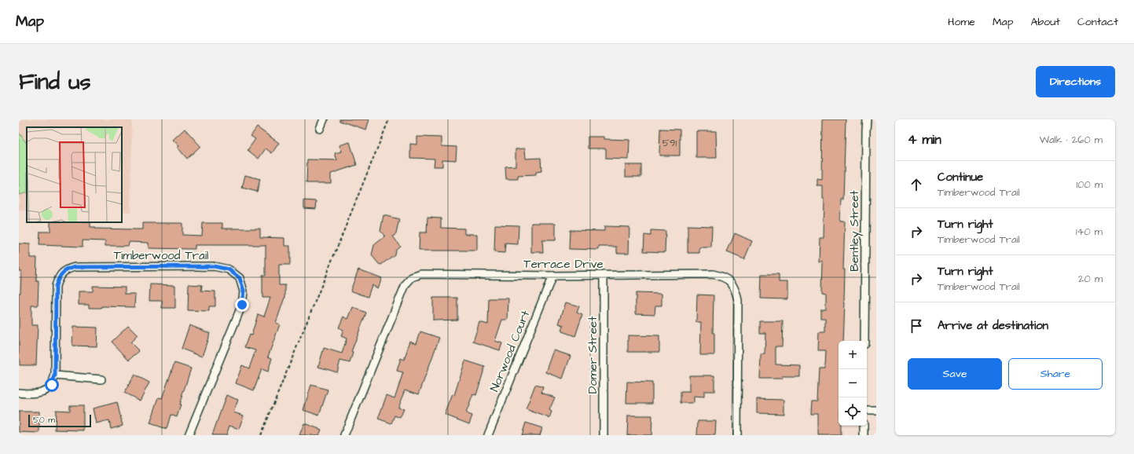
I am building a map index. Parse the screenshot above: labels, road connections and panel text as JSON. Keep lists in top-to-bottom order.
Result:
{
  "streets": {
    "street": [
      "Bentley Street",
      "Timberwood Trail",
      "Terrace Drive",
      "Norwood Court",
      "Domer Street"
    ]
  },
  "crossings": [
    ["Terrace Drive", "Norwood Court"],
    ["Terrace Drive", "Domer Street"]
  ],
  "house_numbers": ["591"],
  "scale_bar": "50 m",
  "page": {
    "header": "Map",
    "nav": [
      "Home",
      "Map",
      "About",
      "Contact"
    ],
    "buttons": [
      "Directions",
      ["Save", "Share"]
    ],
    "title": "Find us",
    "heading": ["4 min", "Walk · 260 m"],
    "list": [
      ["Continue", "Timberwood Trail", "100 m"],
      ["Turn right", "Timberwood Trail", "140 m"],
      ["Turn right", "Timberwood Trail", "20 m"],
      "Arrive at destination"
    ],
    "map_buttons": ["+", "−"],
    "scale": "50 m"
  }
}
